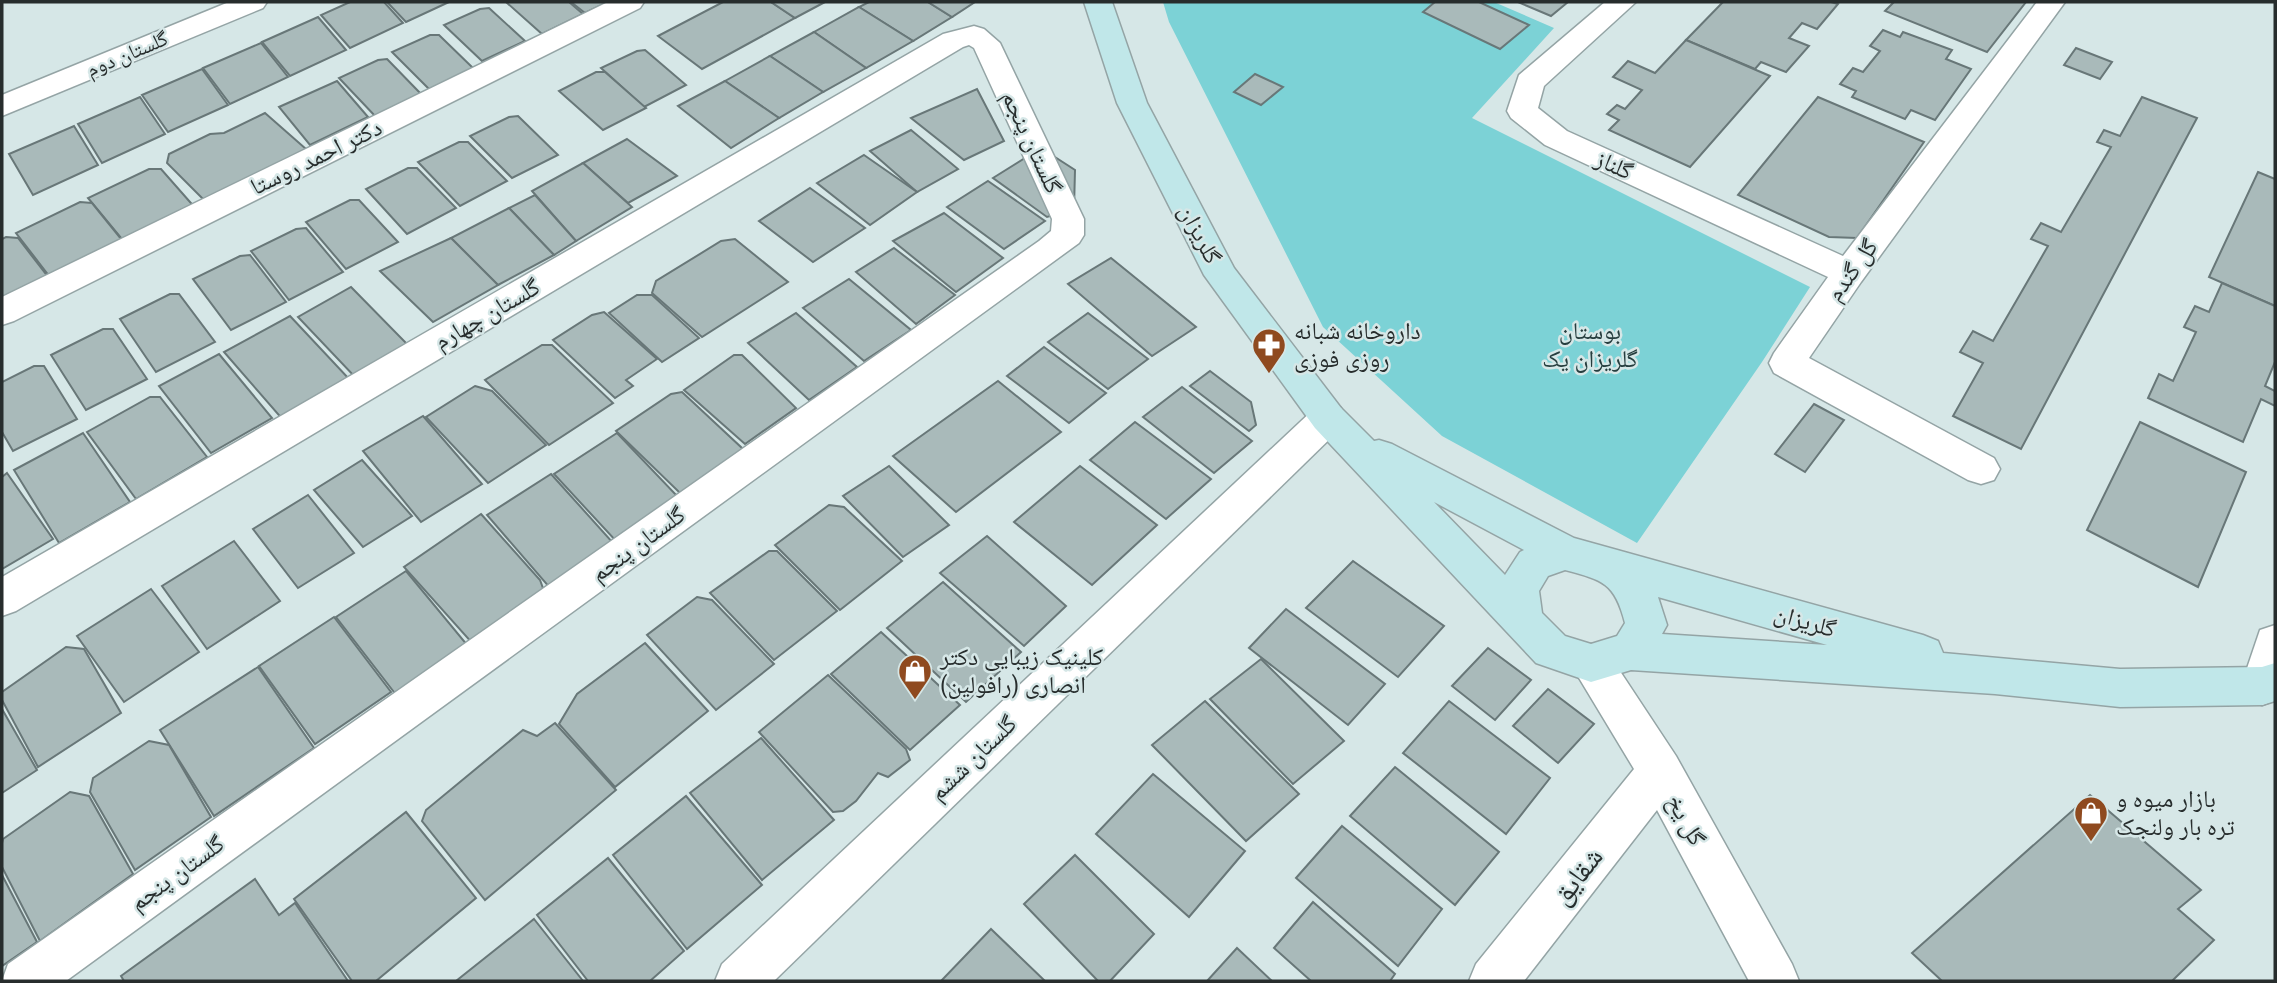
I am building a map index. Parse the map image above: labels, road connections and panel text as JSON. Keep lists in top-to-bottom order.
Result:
{
  "streets": {
    "street": [
      "گلستان دوم",
      "گلستان پنجم",
      "دکتر احمد روستا",
      "گلناز",
      "گلریزان",
      "گل گندم",
      "گلستان چهارم",
      "گلستان ششم",
      "گل یخ",
      "شقایق"
    ]
  },
  "crossings": [
    ["گلستان پنجم", "گلستان چهارم"],
    ["گلناز", "گل گندم"],
    ["گلریزان", "گلستان ششم"],
    ["گلریزان", "گل یخ"],
    ["گل یخ", "شقایق"]
  ],
  "parks": ["بوستان گلریزان یک"],
  "places": {
    "pharmacy": ["داروخانه شبانه روزی فوزی"],
    "shop": ["کلینیک زیبایی دکتر انصاری (رافولین)", "بازار میوه و تره بار ولنجک"]
  }
}
